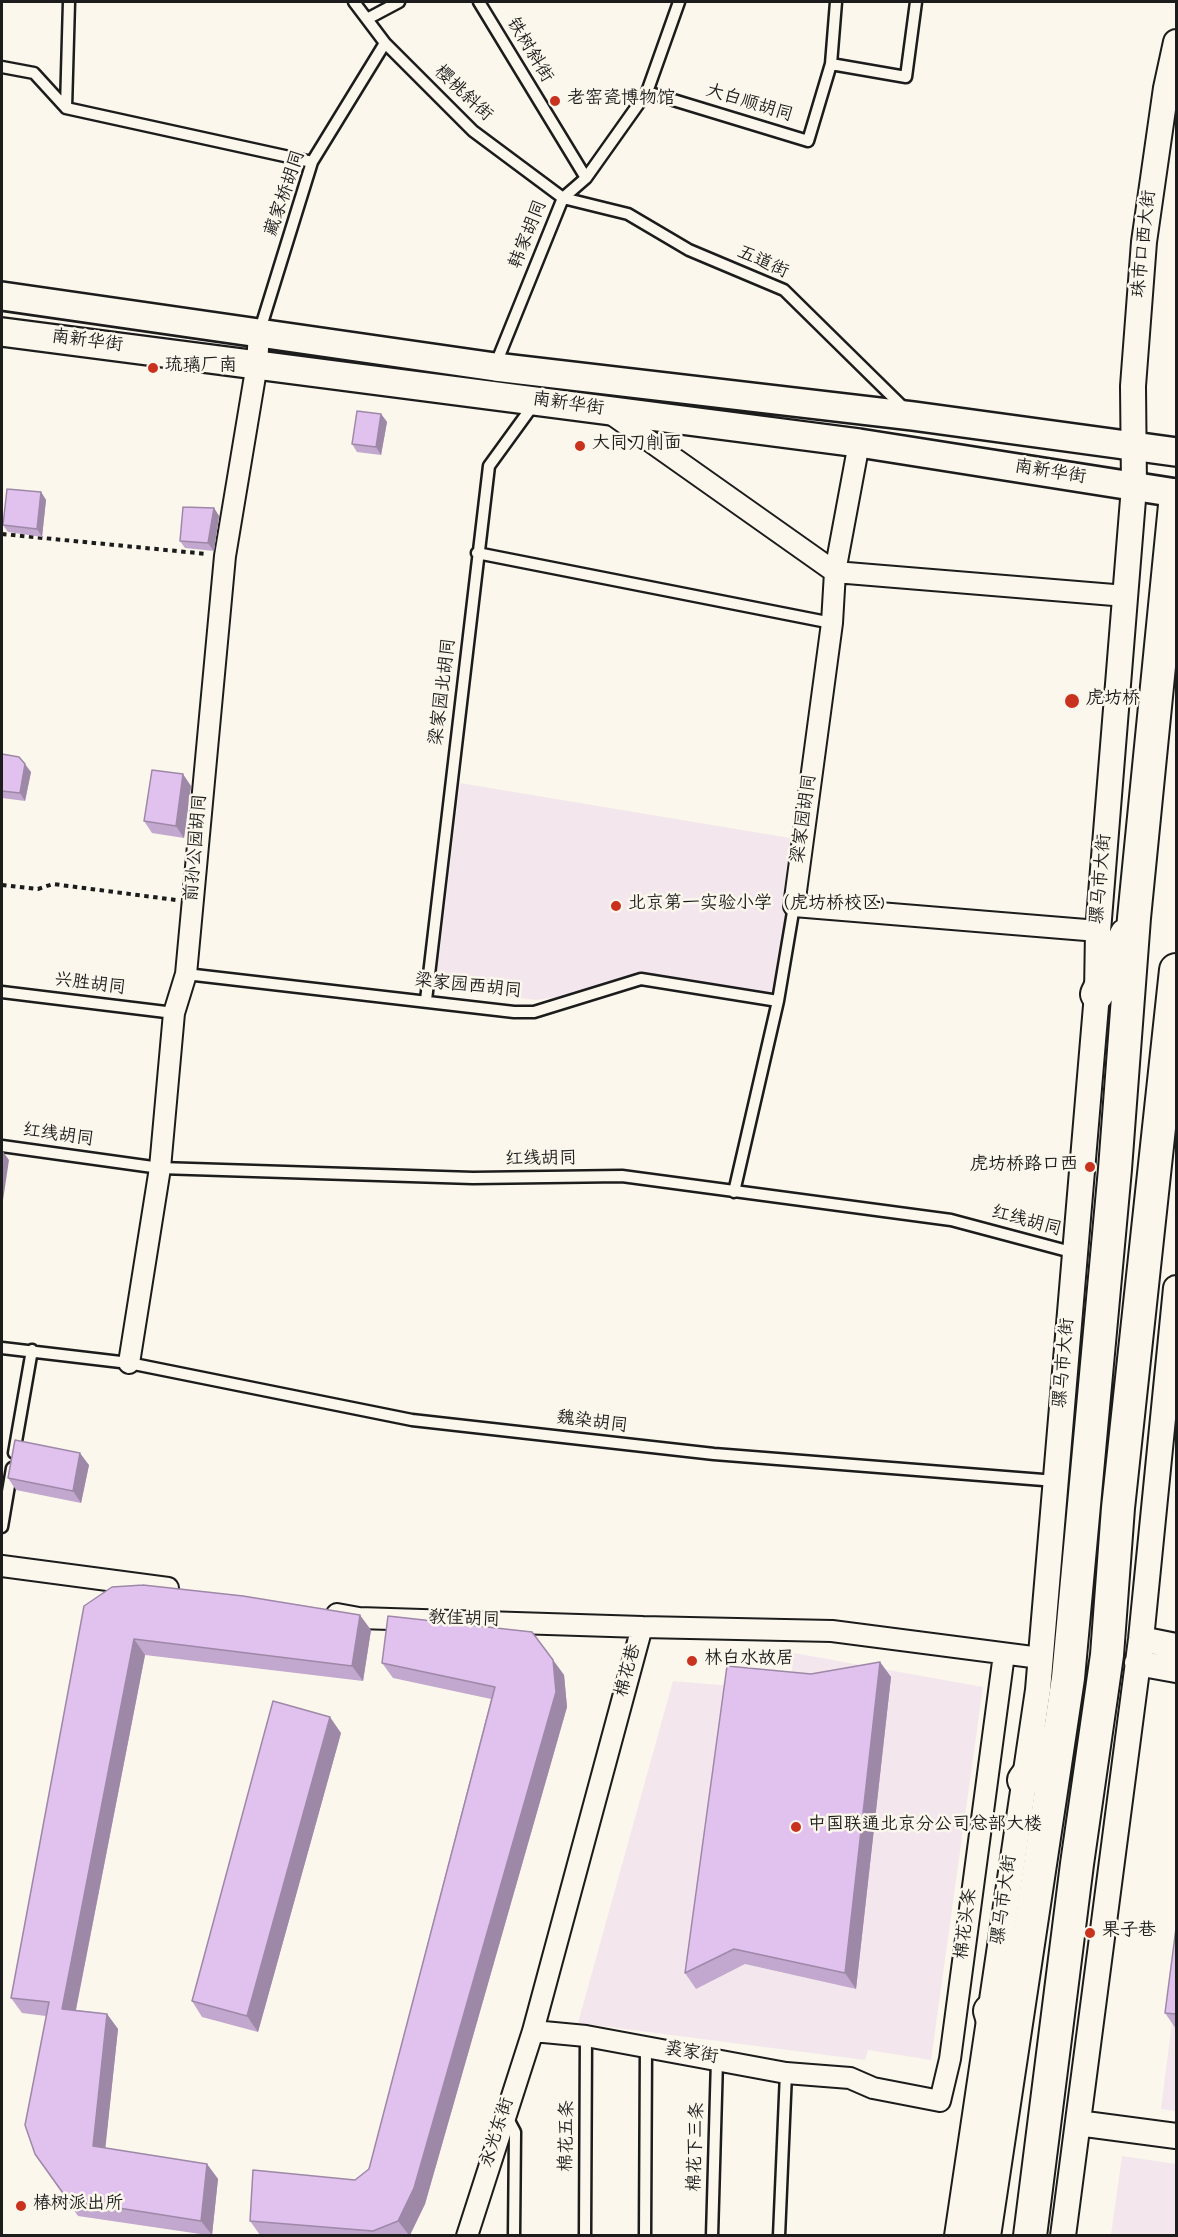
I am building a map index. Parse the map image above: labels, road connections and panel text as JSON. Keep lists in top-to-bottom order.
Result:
{
  "streets": {
    "main road": ["南新华街", "骡马市大街"],
    "street": [
      "珠市口西大街",
      "梁家园胡同",
      "前孙公园胡同",
      "教佳胡同",
      "棉花巷",
      "棉花头条",
      "裘家街",
      "永光东街"
    ],
    "lane": [
      "铁树斜街",
      "樱桃斜街",
      "大白顺胡同",
      "藏家桥胡同",
      "韩家胡同",
      "五道街",
      "梁家园北胡同",
      "兴胜胡同",
      "梁家园西胡同",
      "红线胡同",
      "魏染胡同",
      "棉花五条",
      "棉花下三条"
    ]
  },
  "crossings": [
    ["铁树斜街", "韩家胡同"],
    ["樱桃斜街", "藏家桥胡同"],
    ["樱桃斜街", "韩家胡同"],
    ["樱桃斜街", "五道街"],
    ["大白顺胡同", "韩家胡同"],
    ["藏家桥胡同", "南新华街"],
    ["藏家桥胡同", "前孙公园胡同"],
    ["韩家胡同", "五道街"],
    ["韩家胡同", "南新华街"],
    ["珠市口西大街", "南新华街"],
    ["珠市口西大街", "骡马市大街"],
    ["五道街", "南新华街"],
    ["南新华街", "梁家园北胡同"],
    ["南新华街", "梁家园胡同"],
    ["南新华街", "前孙公园胡同"],
    ["南新华街", "骡马市大街"],
    ["梁家园北胡同", "梁家园西胡同"],
    ["梁家园胡同", "梁家园西胡同"],
    ["梁家园胡同", "红线胡同"],
    ["前孙公园胡同", "兴胜胡同"],
    ["前孙公园胡同", "梁家园西胡同"],
    ["前孙公园胡同", "红线胡同"],
    ["前孙公园胡同", "魏染胡同"],
    ["骡马市大街", "红线胡同"],
    ["骡马市大街", "魏染胡同"],
    ["骡马市大街", "棉花巷"],
    ["教佳胡同", "棉花巷"],
    ["棉花巷", "棉花头条"],
    ["棉花巷", "裘家街"],
    ["棉花巷", "永光东街"],
    ["棉花头条", "裘家街"],
    ["裘家街", "永光东街"],
    ["裘家街", "棉花五条"],
    ["裘家街", "棉花下三条"]
  ],
  "places": [
    "老窑瓷博物馆",
    "琉璃厂南",
    "大同刀削面",
    "虎坊桥",
    "北京第一实验小学（虎坊桥校区)",
    "虎坊桥路口西",
    "林白水故居",
    "中国联通北京分公司总部大楼",
    "果子巷",
    "椿树派出所"
  ]
}
